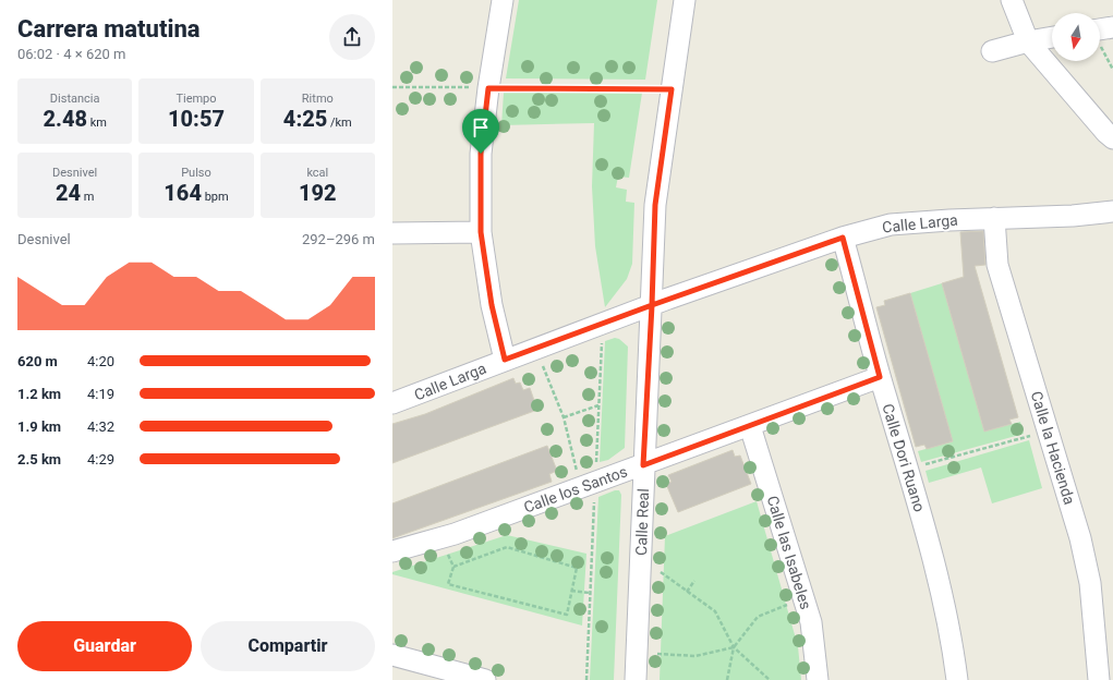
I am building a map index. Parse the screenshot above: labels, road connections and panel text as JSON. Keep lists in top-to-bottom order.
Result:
{
  "streets": {
    "street": [
      "Calle Larga",
      "Calle la Hacienda",
      "Calle Dori Ruano",
      "Calle los Santos",
      "Calle Real",
      "Calle las Isabeles"
    ]
  },
  "crossings": [
    ["Calle Larga", "Calle la Hacienda"],
    ["Calle Larga", "Calle Dori Ruano"],
    ["Calle Larga", "Calle Real"],
    ["Calle Dori Ruano", "Calle los Santos"],
    ["Calle los Santos", "Calle Real"],
    ["Calle los Santos", "Calle las Isabeles"]
  ],
  "north": "bottom",
  "page": {
    "heading": ["Carrera matutina", "06:02 · 4 × 620 m"],
    "stats": [
      ["Distancia", "2.48 km"],
      ["Tiempo", "10:57"],
      ["Ritmo", "4:25 /km"],
      ["Desnivel", "24 m"],
      ["Pulso", "164 bpm"],
      ["kcal", "192"]
    ],
    "chart": ["Desnivel", "292–296 m"],
    "list": [
      {
        "name": "620 m",
        "note": "4:20"
      },
      {
        "name": "1.2 km",
        "note": "4:19"
      },
      {
        "name": "1.9 km",
        "note": "4:32"
      },
      {
        "name": "2.5 km",
        "note": "4:29"
      }
    ],
    "buttons": ["Guardar", "Compartir"]
  }
}
